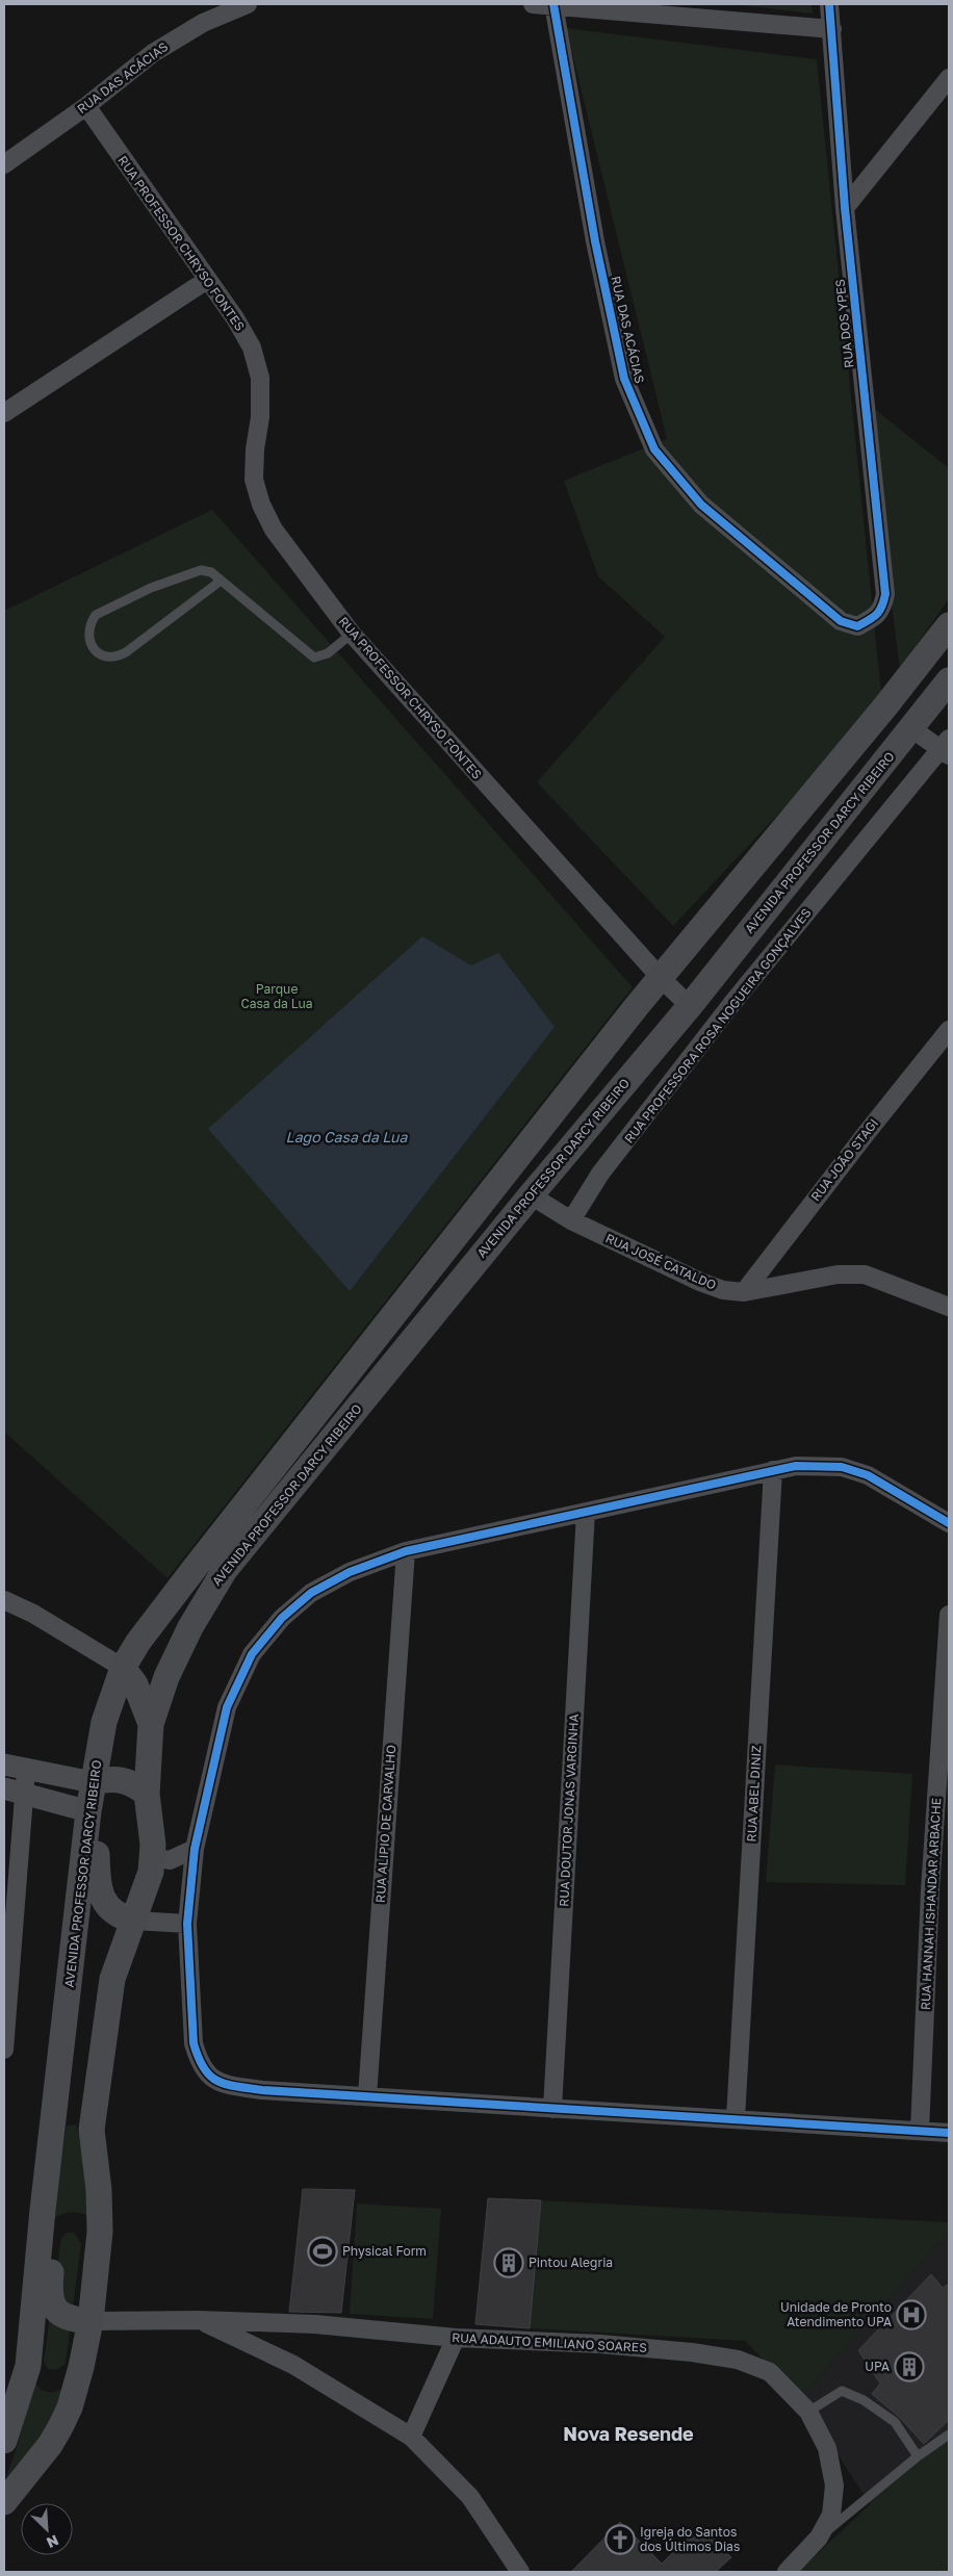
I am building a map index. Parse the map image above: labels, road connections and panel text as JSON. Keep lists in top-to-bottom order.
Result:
{
  "streets": {
    "main road": ["AVENIDA PROFESSOR DARCY RIBEIRO"],
    "street": [
      "RUA DAS ACÁCIAS",
      "RUA PROFESSOR CHRYSO FONTES",
      "RUA DOS YPES",
      "RUA PROFESSORA ROSA NOGUEIRA GONÇALVES",
      "RUA JOÃO STAGI",
      "RUA JOSÉ CATALDO",
      "RUA ABEL DINIZ",
      "RUA DOUTOR JONAS VARGINHA",
      "RUA ALIPIO DE CARVALHO",
      "RUA HANNAH ISHANDAR ARBACHE",
      "RUA ADAUTO EMILIANO SOARES"
    ]
  },
  "crossings": [
    ["RUA DAS ACÁCIAS", "RUA PROFESSOR CHRYSO FONTES"],
    ["RUA DAS ACÁCIAS", "RUA DOS YPES"],
    ["RUA PROFESSOR CHRYSO FONTES", "AVENIDA PROFESSOR DARCY RIBEIRO"],
    ["AVENIDA PROFESSOR DARCY RIBEIRO", "RUA JOSÉ CATALDO"],
    ["AVENIDA PROFESSOR DARCY RIBEIRO", "RUA ADAUTO EMILIANO SOARES"],
    ["RUA PROFESSORA ROSA NOGUEIRA GONÇALVES", "RUA JOSÉ CATALDO"],
    ["RUA JOÃO STAGI", "RUA JOSÉ CATALDO"]
  ],
  "districts": ["Nova Resende"],
  "water": ["Lago Casa da Lua"],
  "parks": ["Parque Casa da Lua"],
  "places": {
    "sports": ["Physical Form"],
    "building": ["Pintou Alegria", "UPA"],
    "hospital": ["Unidade de Pronto Atendimento UPA"],
    "church": ["Igreja do Santos dos Últimos Dias"]
  },
  "north": "bottom right"
}
